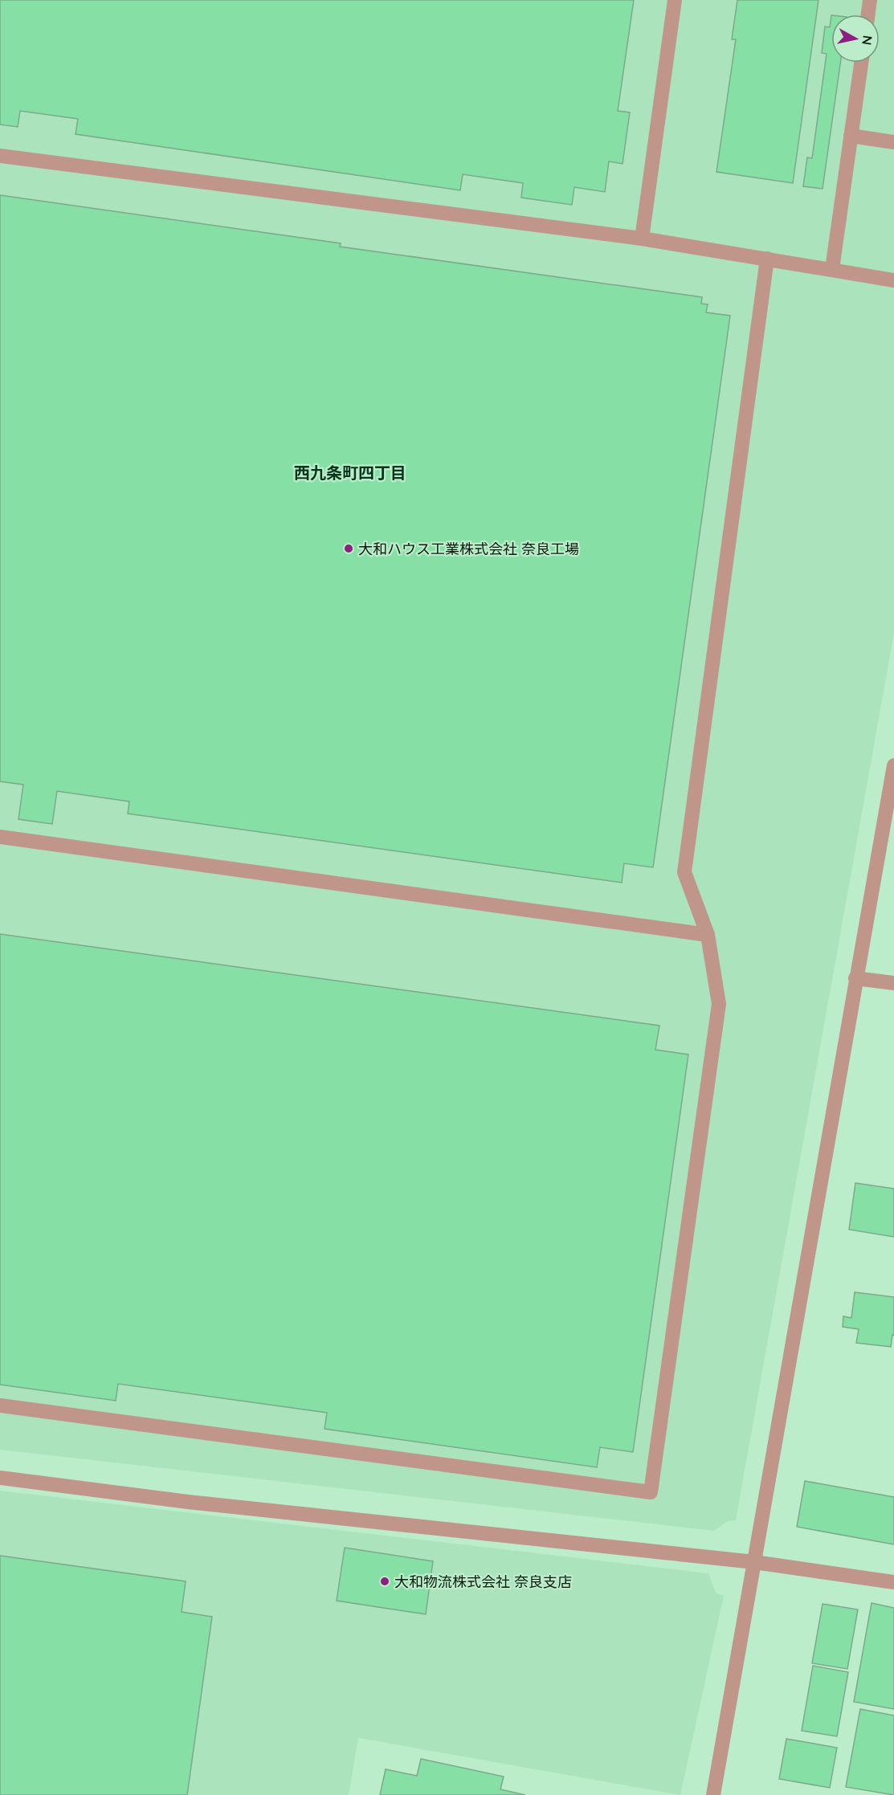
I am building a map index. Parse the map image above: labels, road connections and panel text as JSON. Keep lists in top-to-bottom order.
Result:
{
  "districts": ["西九条町四丁目"],
  "places": ["大和ハウス工業株式会社 奈良工場", "大和物流株式会社 奈良支店"],
  "north": "right"
}
